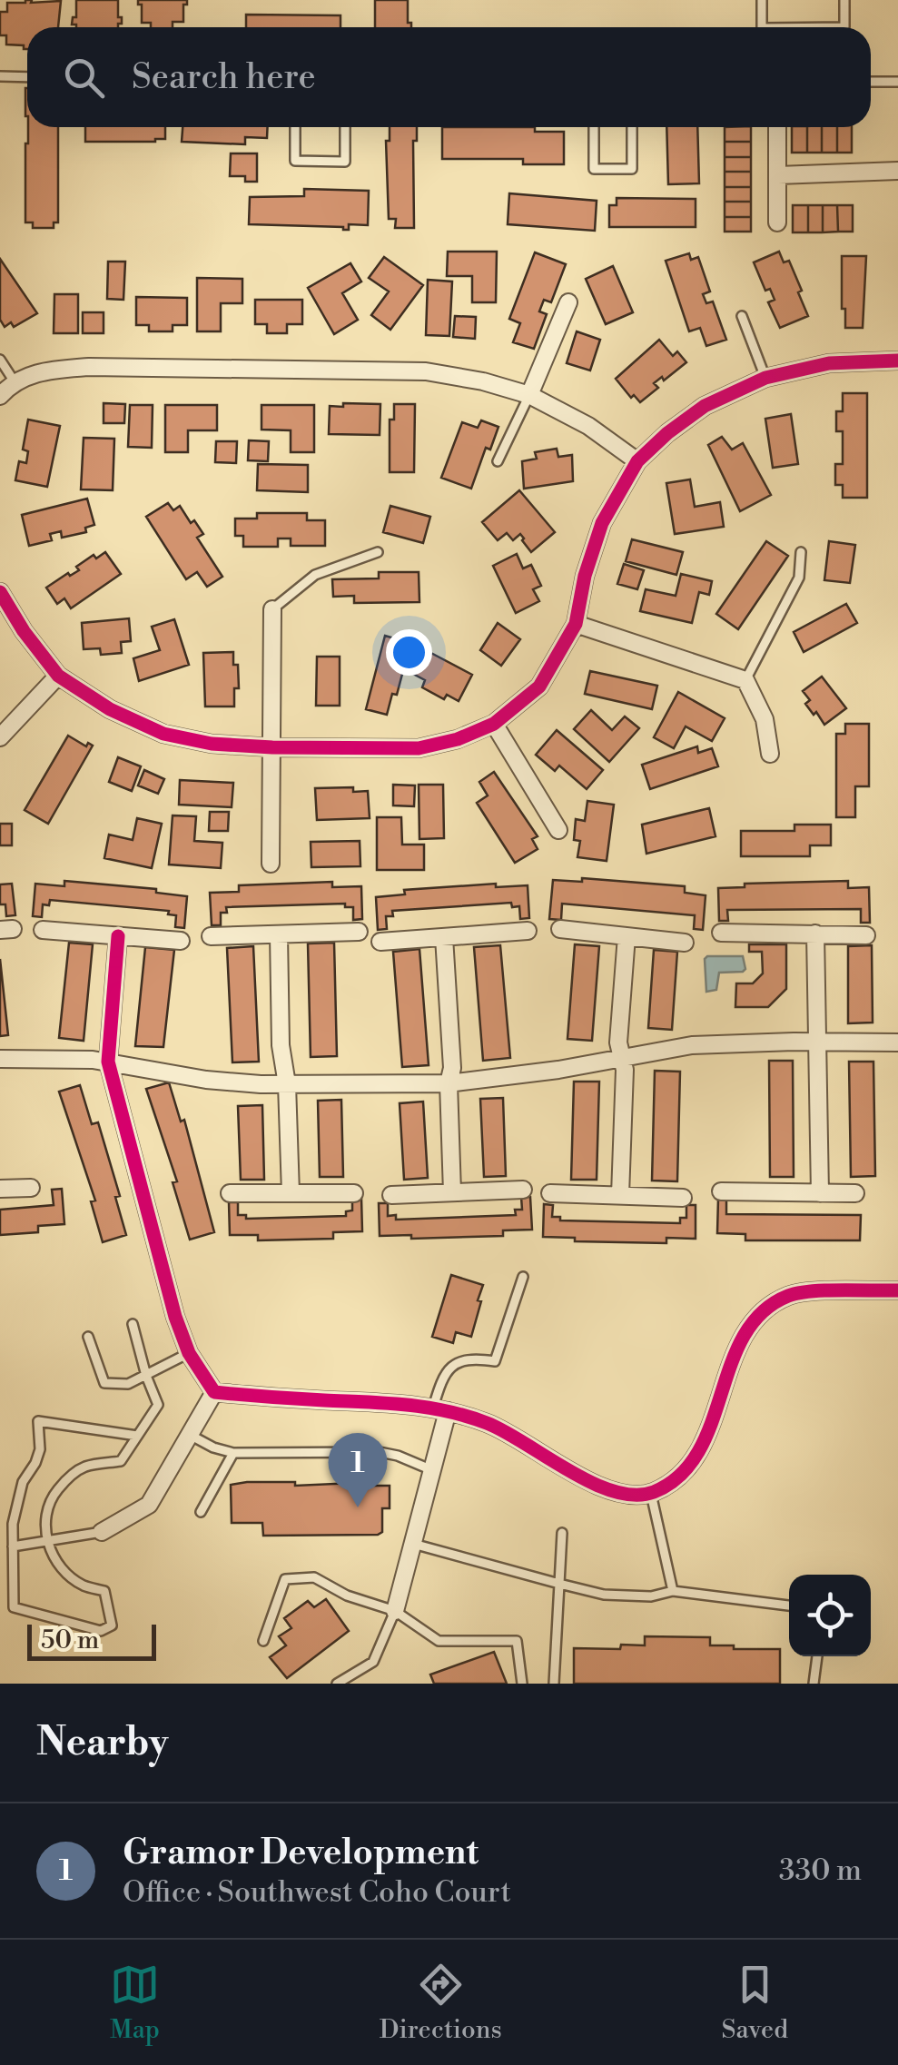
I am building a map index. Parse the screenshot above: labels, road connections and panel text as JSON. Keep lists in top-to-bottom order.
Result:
{
  "scale_bar": "50 m",
  "page": {
    "search": "Search here",
    "pins": "1",
    "scale": "50 m",
    "heading": "Nearby",
    "list": [
      {
        "mark": "1",
        "name": "Gramor Development",
        "note": "Office · Southwest Coho Court",
        "value": "330 m"
      }
    ],
    "nav": ["Map", "Directions", "Saved"]
  }
}
